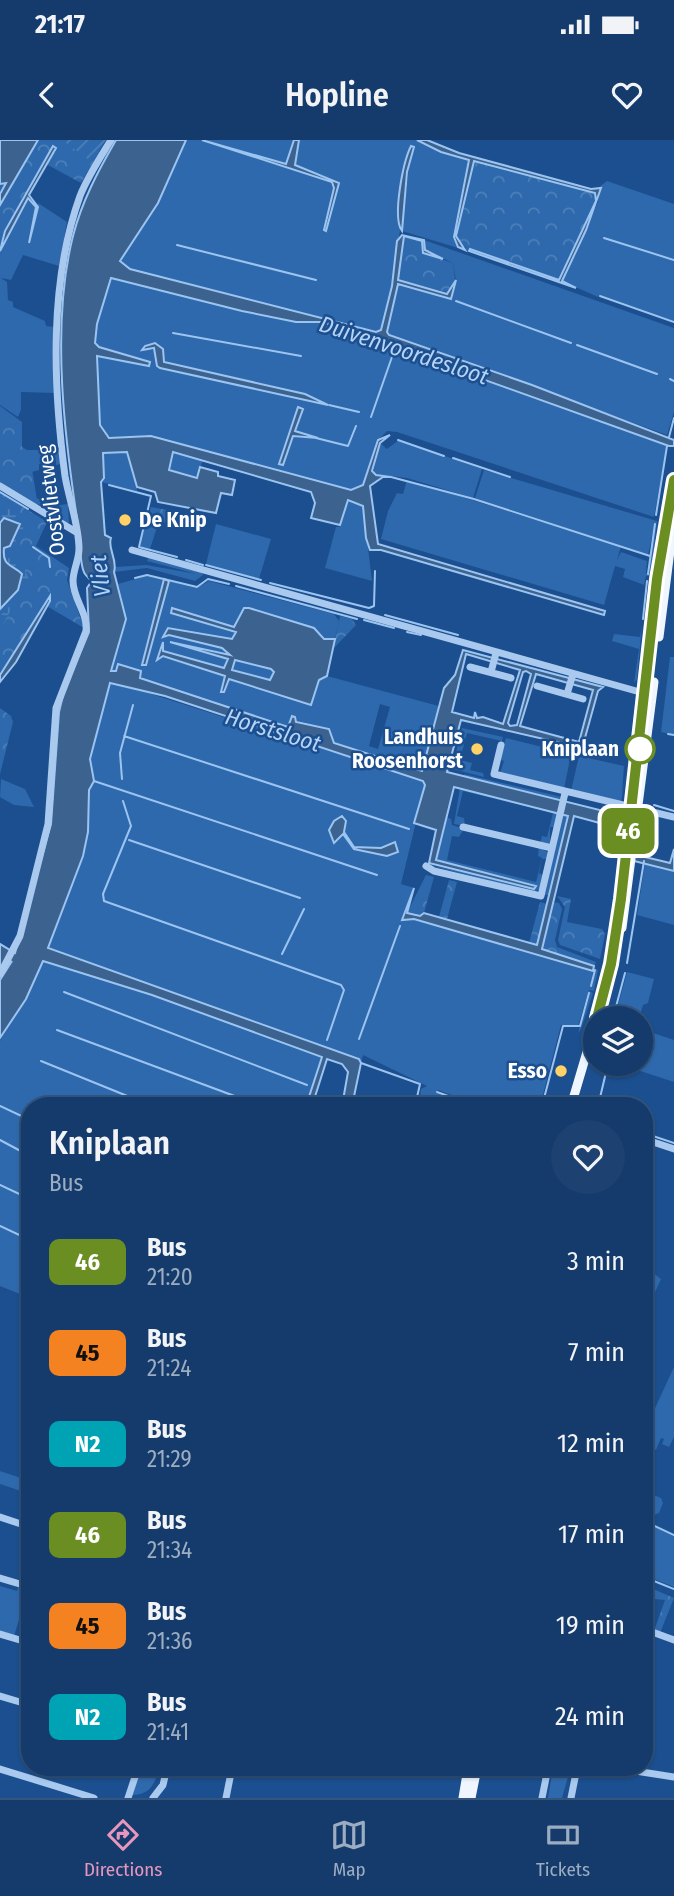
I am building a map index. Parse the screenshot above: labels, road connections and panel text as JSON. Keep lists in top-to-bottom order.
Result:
{
  "streets": {
    "street": ["Oostvlietweg"]
  },
  "water": ["Duivenvoordesloot", "Vliet", "Horstsloot"],
  "places": [
    "De Knip",
    "Landhuis Roosenhorst",
    "Kniplaan",
    "Esso"
  ],
  "lines": ["bus line 46"],
  "page": {
    "status": "21:17",
    "header": "Hopline",
    "on_map": "46",
    "heading": ["Kniplaan", "Bus"],
    "list": [
      {
        "mark": "46",
        "name": "Bus",
        "note": "21:20",
        "value": "3 min"
      },
      {
        "mark": "45",
        "name": "Bus",
        "note": "21:24",
        "value": "7 min"
      },
      {
        "mark": "N2",
        "name": "Bus",
        "note": "21:29",
        "value": "12 min"
      },
      {
        "mark": "46",
        "name": "Bus",
        "note": "21:34",
        "value": "17 min"
      },
      {
        "mark": "45",
        "name": "Bus",
        "note": "21:36",
        "value": "19 min"
      },
      {
        "mark": "N2",
        "name": "Bus",
        "note": "21:41",
        "value": "24 min"
      }
    ],
    "tabs": ["Directions", "Map", "Tickets"]
  }
}
